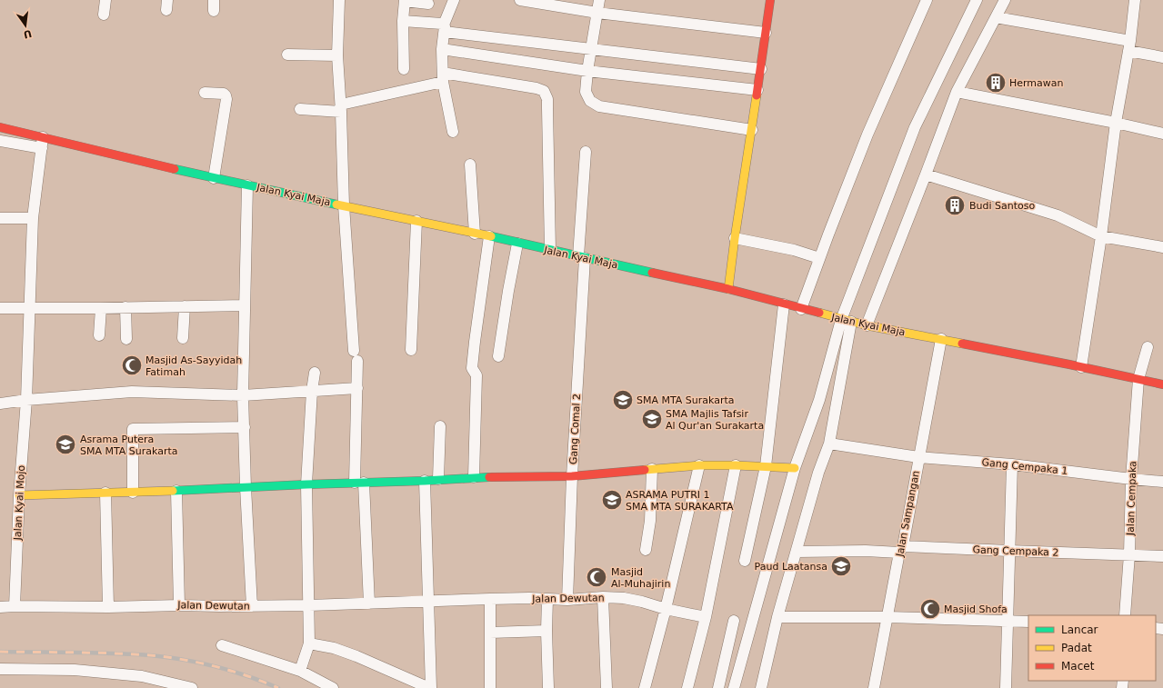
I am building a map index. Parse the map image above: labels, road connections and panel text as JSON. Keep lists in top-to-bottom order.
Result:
{
  "streets": {
    "main road": ["Jalan Kyai Maja"],
    "street": [
      "Gang Comal 2",
      "Gang Cempaka 1",
      "Jalan Cempaka",
      "Jalan Kyai Mojo",
      "Jalan Sampangan",
      "Gang Cempaka 2",
      "Jalan Dewutan"
    ]
  },
  "crossings": [
    ["Jalan Kyai Maja", "Gang Comal 2"],
    ["Jalan Kyai Maja", "Jalan Cempaka"],
    ["Jalan Kyai Maja", "Jalan Kyai Mojo"],
    ["Jalan Kyai Maja", "Jalan Sampangan"],
    ["Gang Comal 2", "Jalan Dewutan"],
    ["Gang Cempaka 1", "Jalan Cempaka"],
    ["Gang Cempaka 1", "Jalan Sampangan"],
    ["Jalan Cempaka", "Gang Cempaka 2"],
    ["Jalan Kyai Mojo", "Jalan Dewutan"],
    ["Jalan Sampangan", "Gang Cempaka 2"]
  ],
  "places": {
    "building": ["Hermawan", "Budi Santoso"],
    "mosque": ["Masjid As-Sayyidah Fatimah", "Masjid Al-Muhajirin", "Masjid Shofa"],
    "school or university": [
      "SMA MTA Surakarta",
      "SMA Majlis Tafsir Al Qur'an Surakarta",
      "Asrama Putera SMA MTA Surakarta",
      "ASRAMA PUTRI 1 SMA MTA SURAKARTA",
      "Paud Laatansa"
    ]
  },
  "legend": ["Lancar", "Padat", "Macet"],
  "north": "bottom"
}
